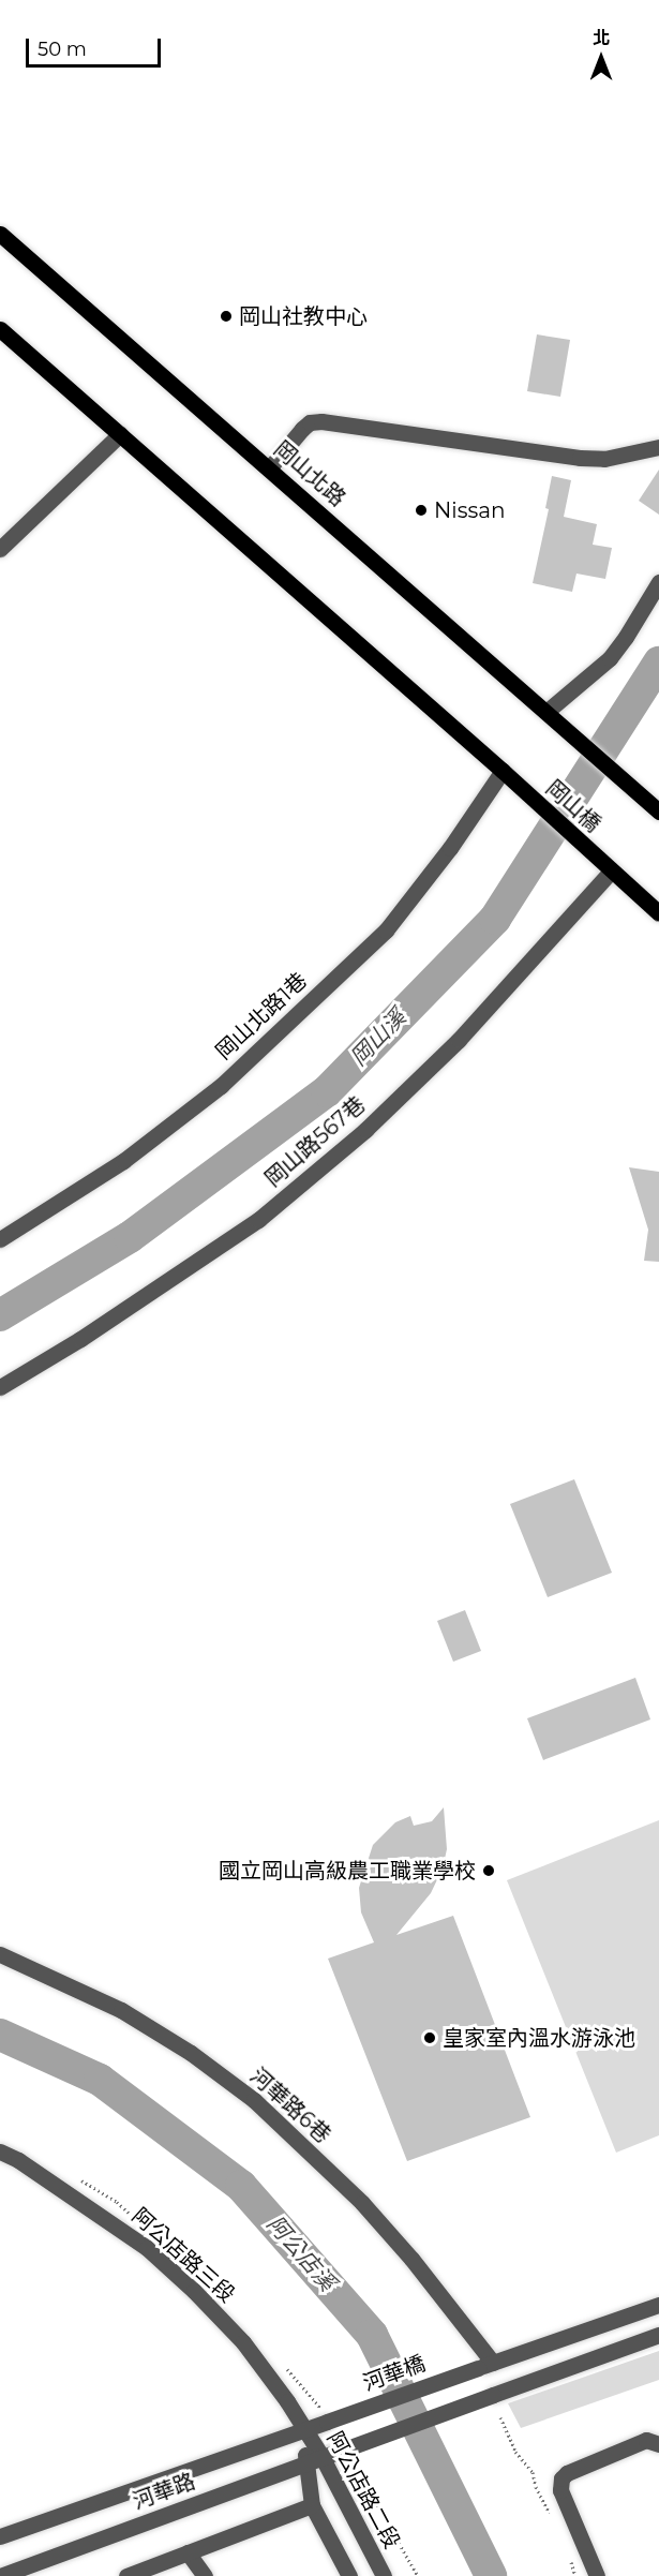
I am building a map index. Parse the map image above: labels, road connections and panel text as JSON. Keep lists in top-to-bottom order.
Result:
{
  "streets": {
    "main road": ["岡山北路", "岡山橋"],
    "street": [
      "岡山北路1巷",
      "岡山路567巷",
      "河華路6巷",
      "阿公店路三段",
      "河華橋",
      "阿公店路二段",
      "河華路"
    ]
  },
  "crossings": [
    ["岡山橋", "岡山北路1巷"],
    ["岡山橋", "岡山路567巷"],
    ["河華路6巷", "河華橋"],
    ["阿公店路三段", "阿公店路二段"],
    ["阿公店路三段", "河華路"],
    ["河華橋", "河華路"],
    ["阿公店路二段", "河華路"]
  ],
  "water": ["岡山溪", "阿公店溪"],
  "places": [
    "岡山社教中心",
    "Nissan",
    "國立岡山高級農工職業學校",
    "皇家室內溫水游泳池"
  ],
  "scale_bar": "50 m",
  "north": "top"
}
